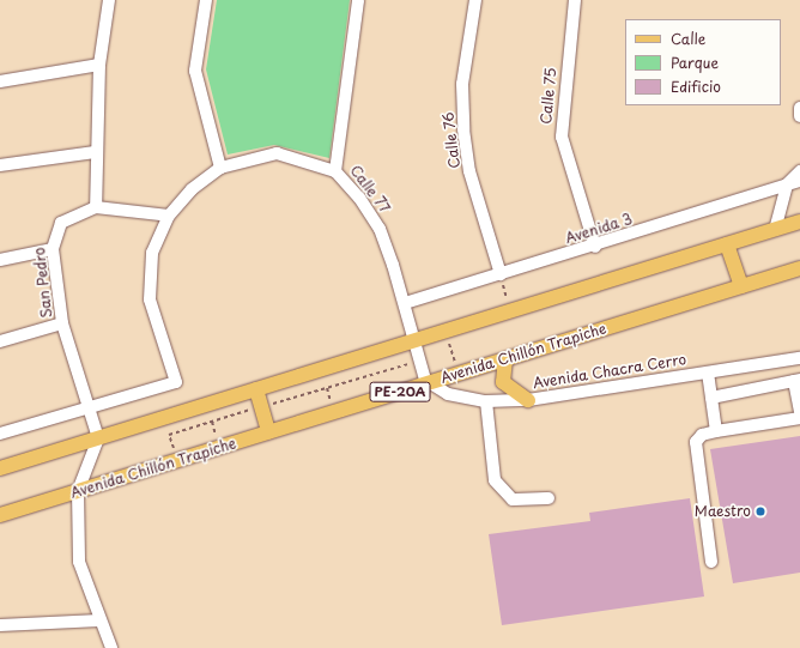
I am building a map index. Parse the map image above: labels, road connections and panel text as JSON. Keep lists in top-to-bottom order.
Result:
{
  "streets": {
    "main road": ["Avenida Chillón Trapiche", "PE-20A"],
    "street": [
      "Calle 75",
      "Calle 76",
      "Calle 77",
      "Avenida 3",
      "San Pedro",
      "Avenida Chacra Cerro"
    ]
  },
  "crossings": [
    ["Calle 75", "Avenida 3"],
    ["Calle 76", "Avenida 3"],
    ["Calle 77", "Avenida 3"],
    ["Calle 77", "San Pedro"],
    ["Calle 77", "Avenida Chillón Trapiche"],
    ["Calle 77", "Avenida Chacra Cerro"],
    ["Avenida Chillón Trapiche", "Avenida Chacra Cerro"]
  ],
  "places": ["Maestro"],
  "legend": ["Calle", "Parque", "Edificio"]
}
